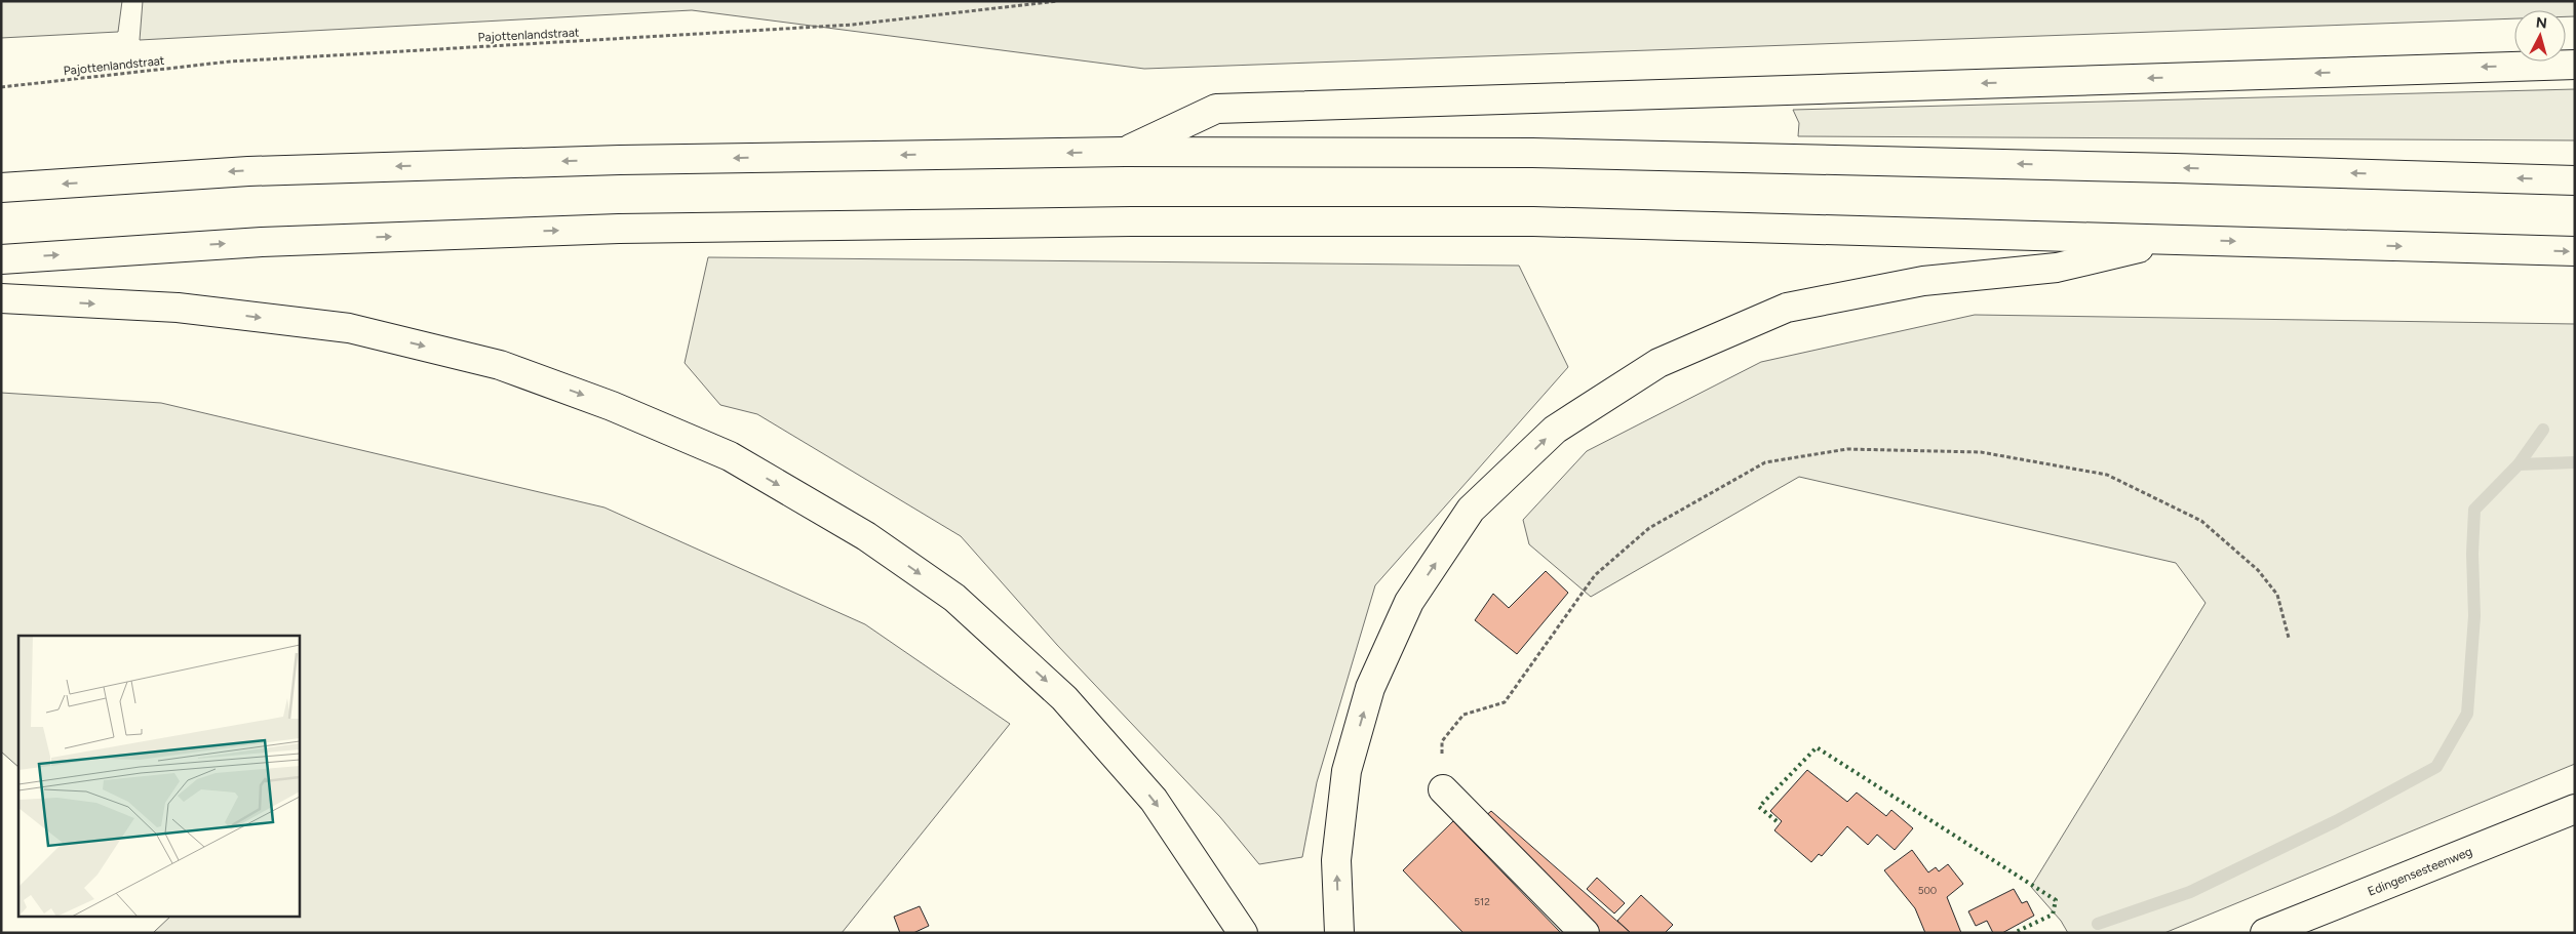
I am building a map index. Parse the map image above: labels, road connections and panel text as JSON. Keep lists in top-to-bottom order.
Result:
{
  "streets": {
    "main road": ["Edingensesteenweg"],
    "path": ["Pajottenlandstraat"]
  },
  "house_numbers": ["500", "512"],
  "north": "top"
}
